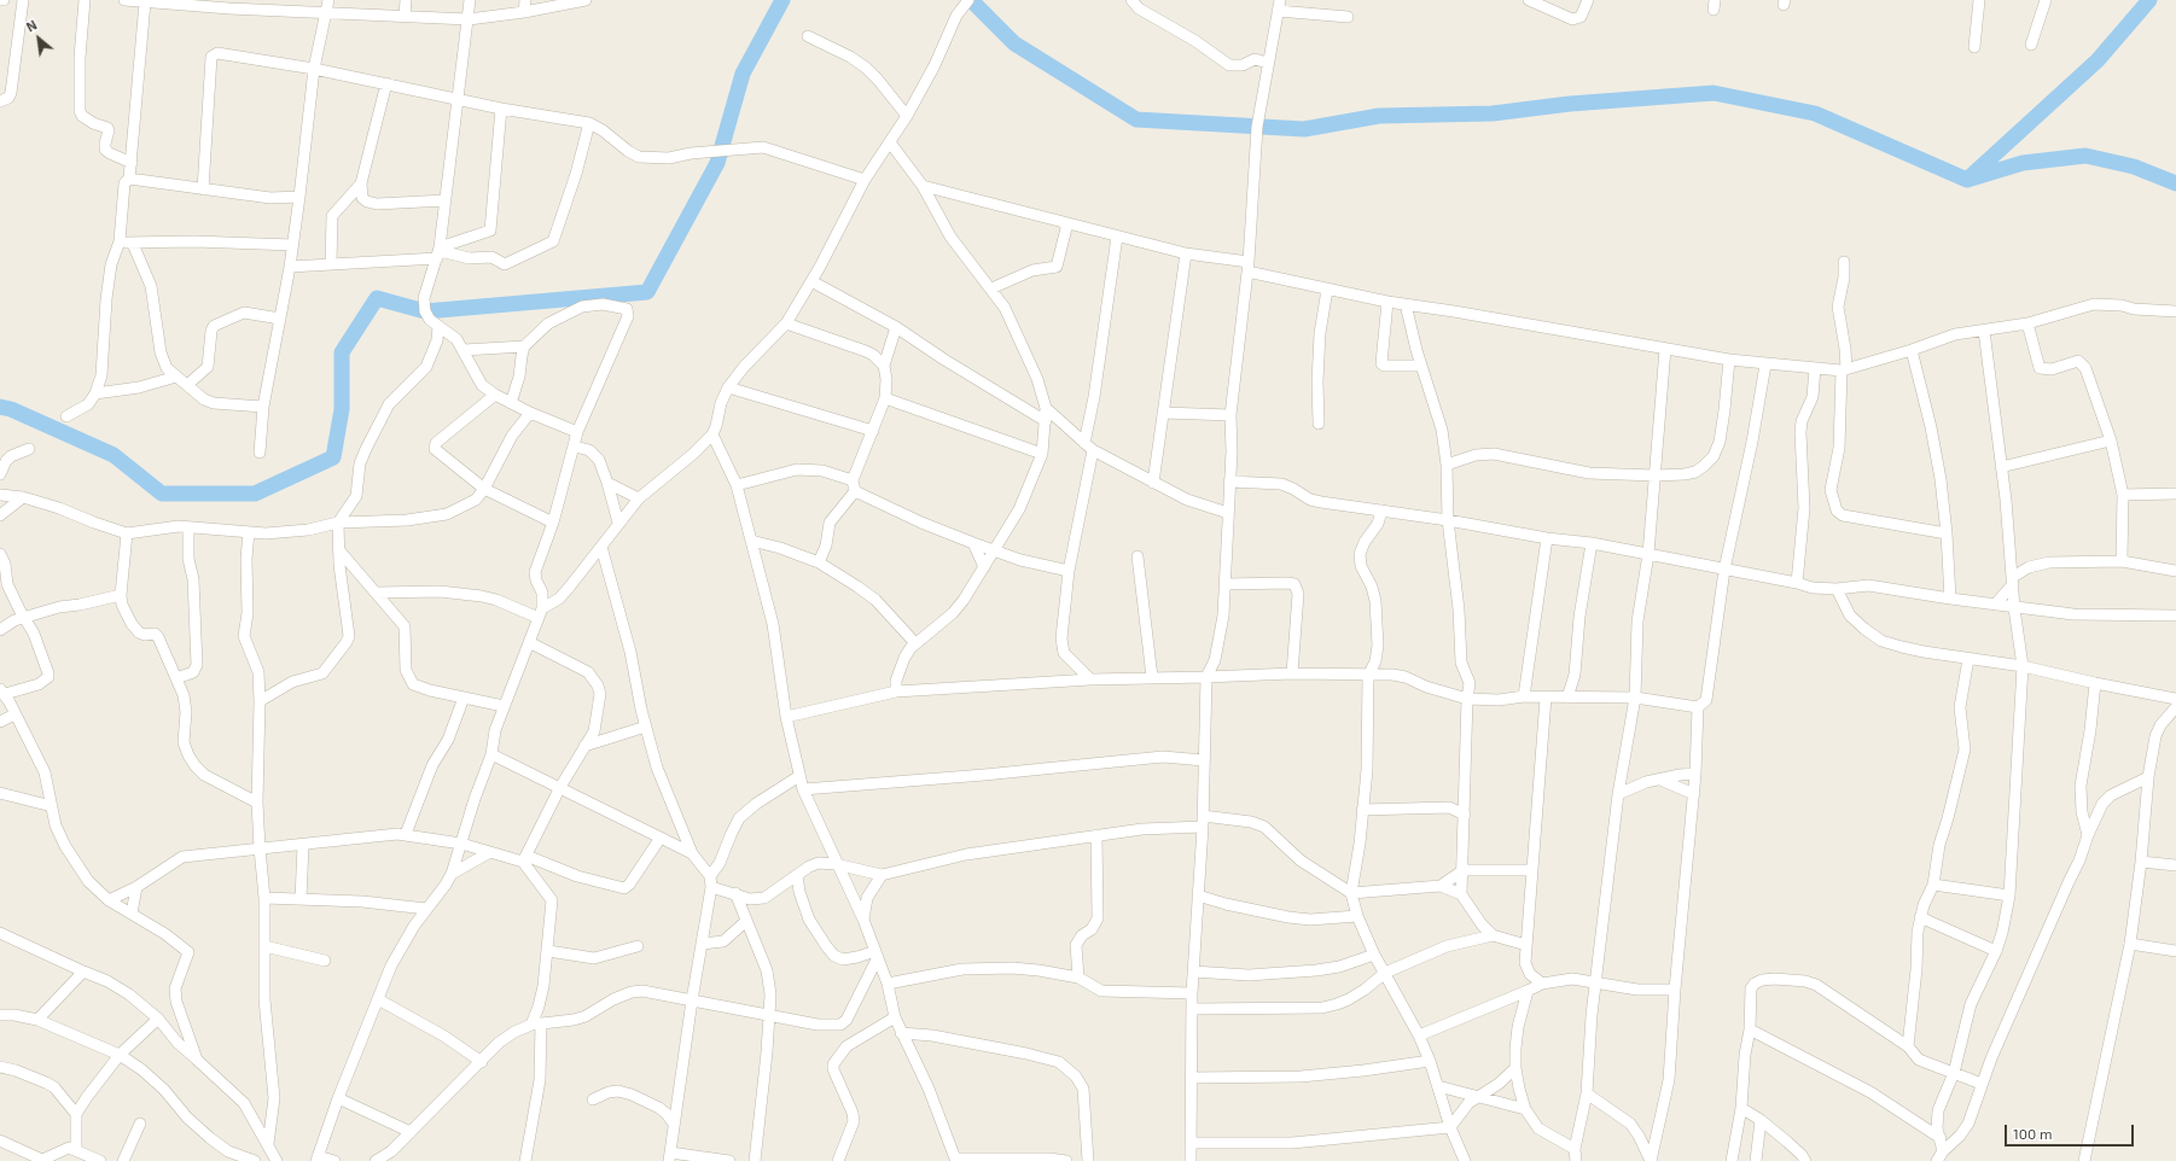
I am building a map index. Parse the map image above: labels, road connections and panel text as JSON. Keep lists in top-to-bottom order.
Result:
{
  "scale_bar": "100 m",
  "north": "top left"
}
